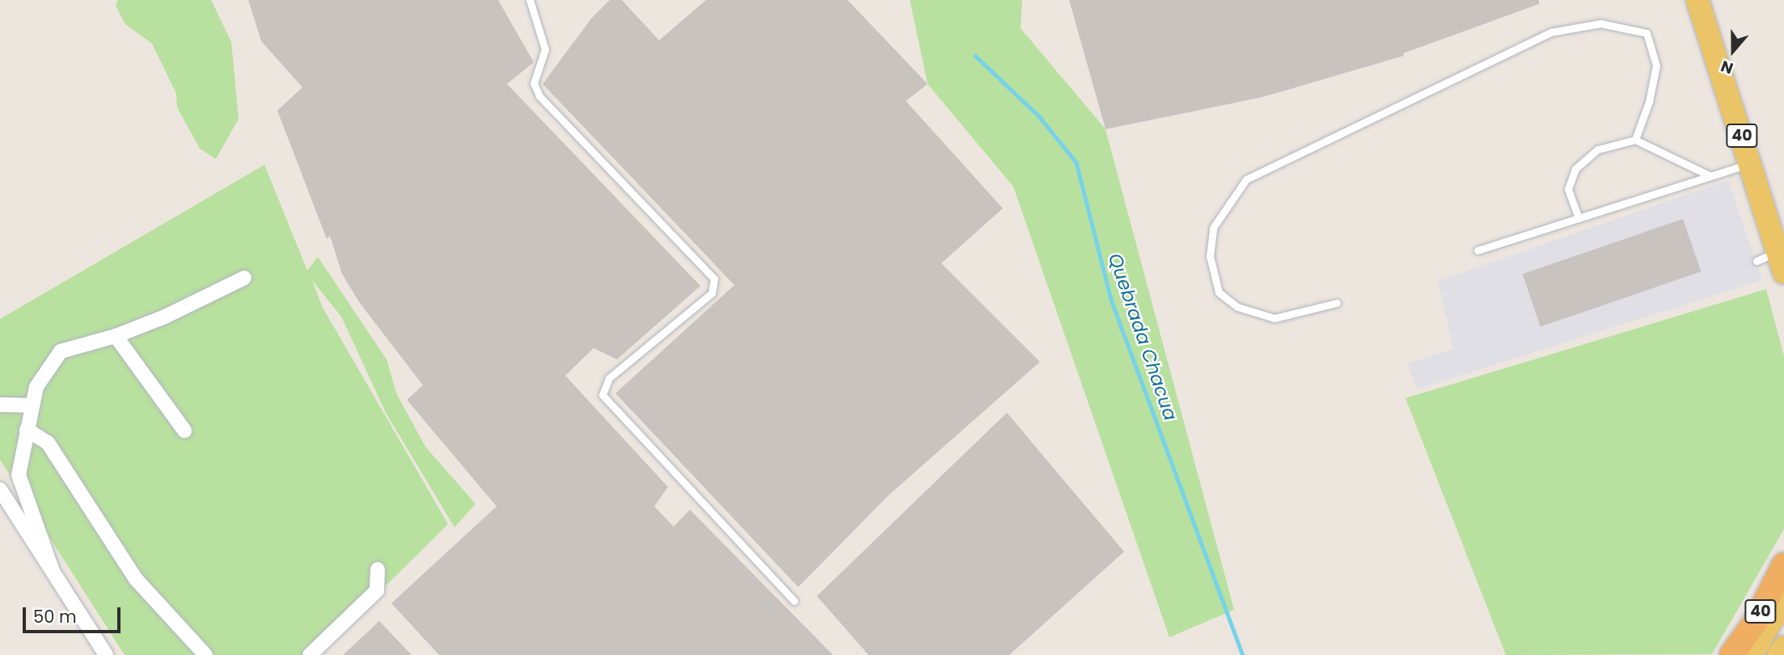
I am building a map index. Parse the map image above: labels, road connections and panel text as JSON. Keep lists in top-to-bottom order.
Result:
{
  "streets": {
    "highway": ["40"]
  },
  "water": ["Quebrada Chacua"],
  "scale_bar": "50 m",
  "north": "bottom"
}
